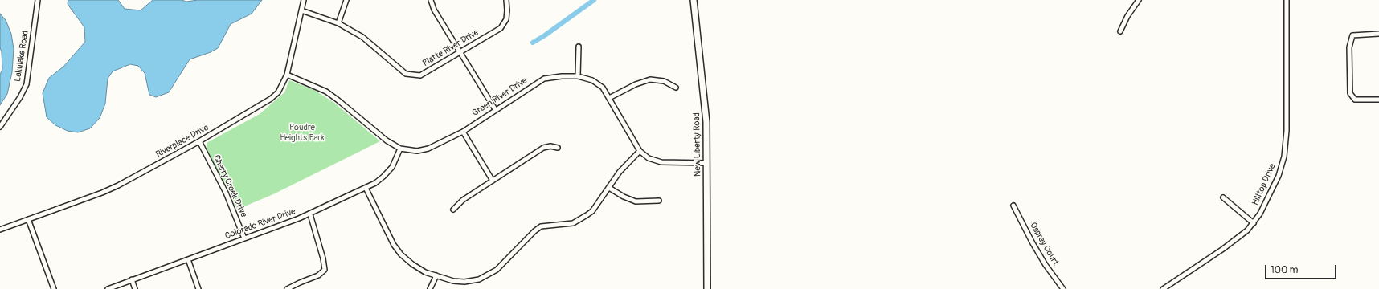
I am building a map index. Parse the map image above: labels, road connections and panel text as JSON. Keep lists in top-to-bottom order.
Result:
{
  "streets": {
    "street": [
      "Platte River Drive",
      "Lakulake Road",
      "Green River Drive",
      "Riverplace Drive",
      "New Liberty Road",
      "Hilltop Drive",
      "Cherry Creek Drive",
      "Colorado River Drive",
      "Osprey Court"
    ]
  },
  "crossings": [
    ["Platte River Drive", "Riverplace Drive"],
    ["Green River Drive", "Riverplace Drive"],
    ["Green River Drive", "New Liberty Road"],
    ["Green River Drive", "Colorado River Drive"],
    ["Riverplace Drive", "Cherry Creek Drive"],
    ["Cherry Creek Drive", "Colorado River Drive"]
  ],
  "parks": ["Poudre Heights Park"],
  "scale_bar": "100 m"
}
